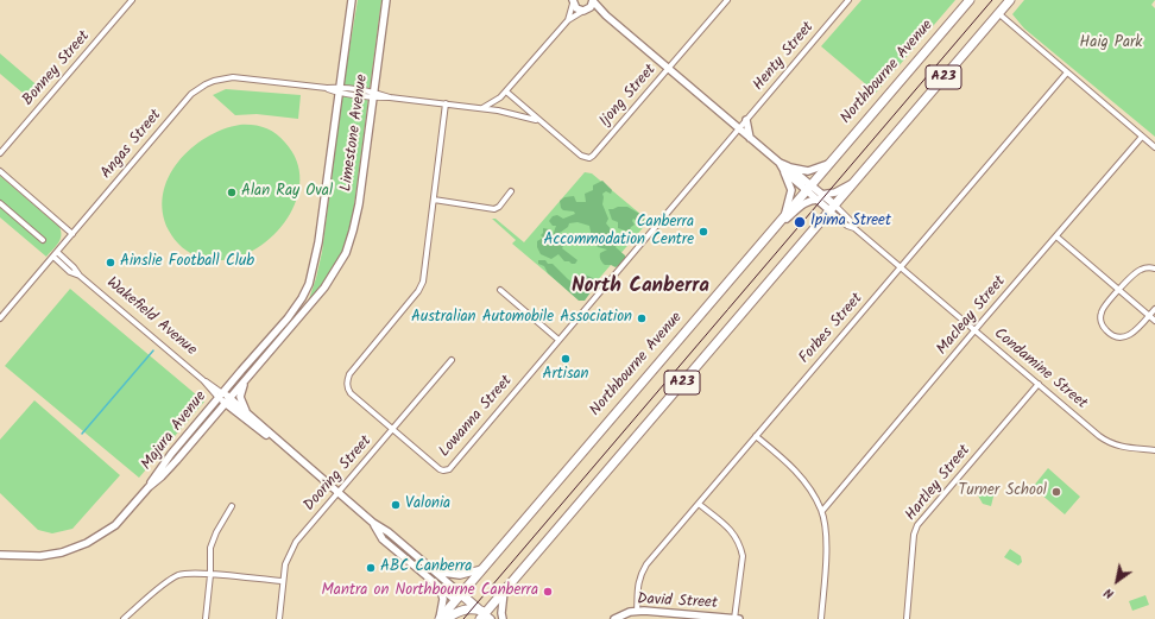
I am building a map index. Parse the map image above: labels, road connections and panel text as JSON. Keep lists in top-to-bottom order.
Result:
{
  "streets": {
    "highway": ["Northbourne Avenue", "A23", "Wakefield Avenue"],
    "main road": ["Limestone Avenue", "Majura Avenue", "David Street"],
    "street": [
      "Henty Street",
      "Bonney Street",
      "Ijong Street",
      "Angas Street",
      "Macleay Street",
      "Forbes Street",
      "Condamine Street",
      "Lowanna Street",
      "Dooring Street",
      "Hartley Street"
    ]
  },
  "crossings": [
    ["Henty Street", "Lowanna Street"],
    ["Northbourne Avenue", "Wakefield Avenue"],
    ["A23", "Condamine Street"],
    ["Ijong Street", "Limestone Avenue"],
    ["Ijong Street", "Angas Street"],
    ["Ijong Street", "Lowanna Street"],
    ["Limestone Avenue", "Angas Street"],
    ["Limestone Avenue", "Wakefield Avenue"],
    ["Limestone Avenue", "Majura Avenue"],
    ["Angas Street", "Wakefield Avenue"],
    ["Macleay Street", "Condamine Street"],
    ["Wakefield Avenue", "Majura Avenue"],
    ["Wakefield Avenue", "Dooring Street"],
    ["Forbes Street", "Condamine Street"],
    ["Forbes Street", "David Street"],
    ["Condamine Street", "Hartley Street"],
    ["Lowanna Street", "Dooring Street"]
  ],
  "districts": ["North Canberra"],
  "parks": ["Haig Park"],
  "places": [
    "Alan Ray Oval",
    "Ipima Street",
    "Canberra Accommodation Centre",
    "Ainslie Football Club",
    "Australian Automobile Association",
    "Artisan",
    "Turner School",
    "Valonia",
    "ABC Canberra",
    "Mantra on Northbourne Canberra"
  ],
  "north": "bottom left"
}
